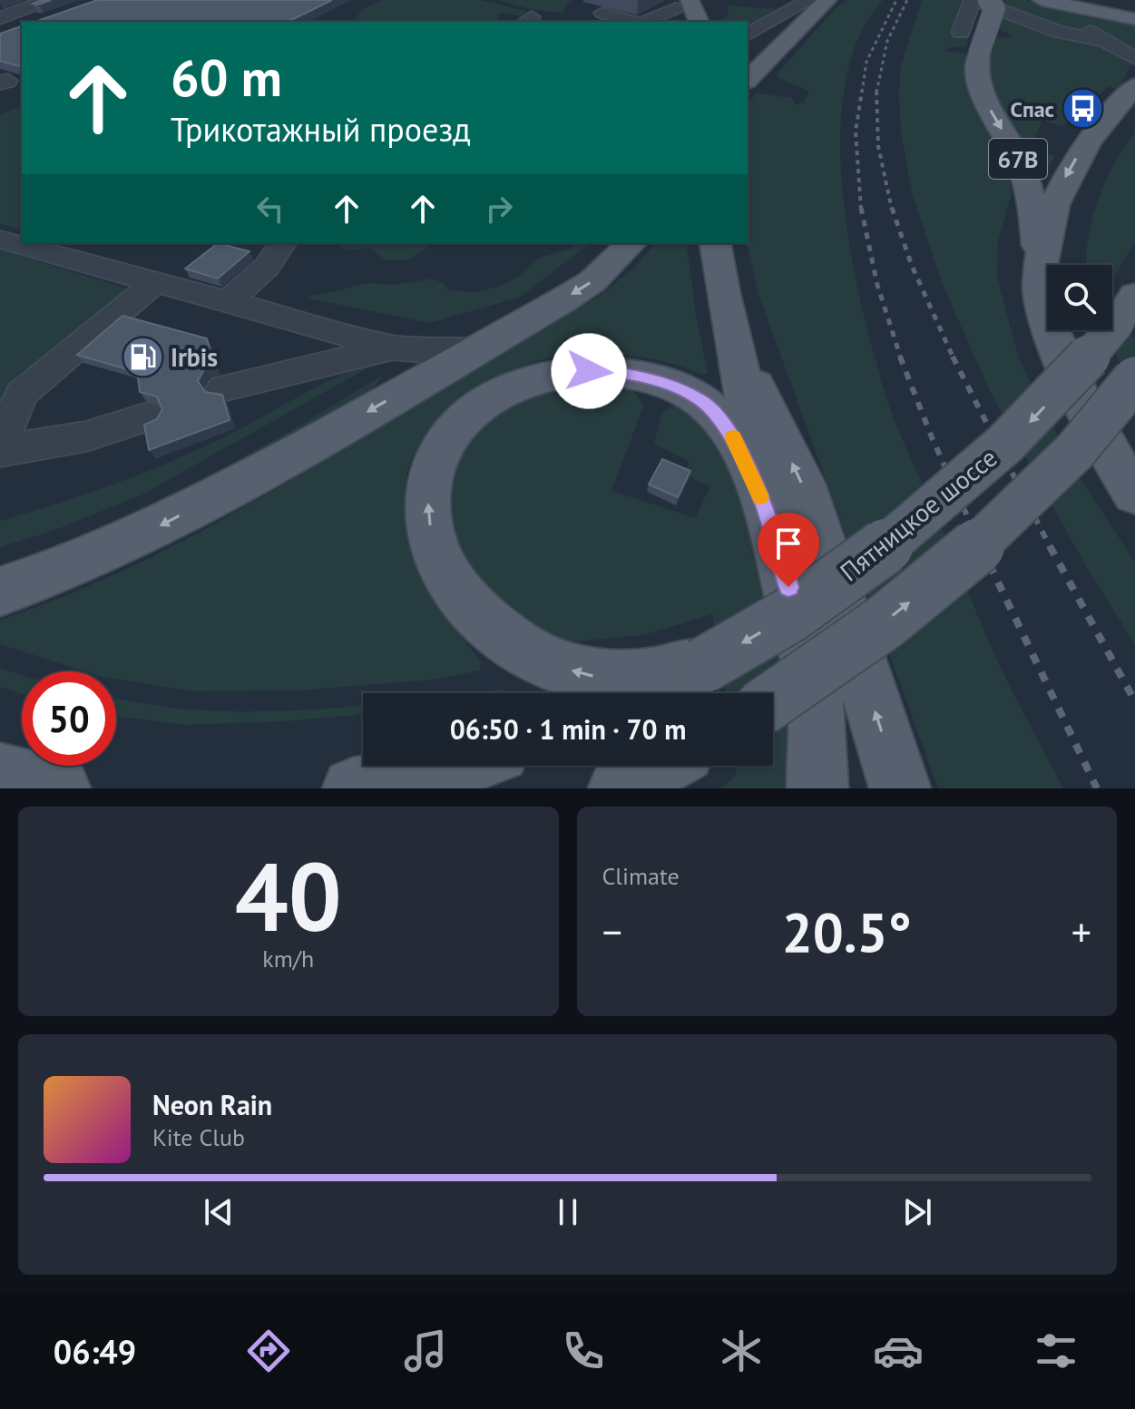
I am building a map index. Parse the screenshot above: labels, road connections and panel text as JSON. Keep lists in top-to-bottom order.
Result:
{
  "streets": {
    "main road": ["67B", "Пятницкое шоссе"]
  },
  "places": {
    "bus stop": ["Спас"],
    "fuel station": ["Irbis"]
  },
  "page": {
    "turn": ["60 m", "Трикотажный проезд"],
    "limit": "50",
    "trip": "06:50 · 1 min · 70 m",
    "tile": [
      ["40", "km/h"],
      "Climate"
    ],
    "heat": ["−", "20.5°", "+"],
    "song": ["Neon Rain", "Kite Club"],
    "tabs": "06:49"
  }
}
